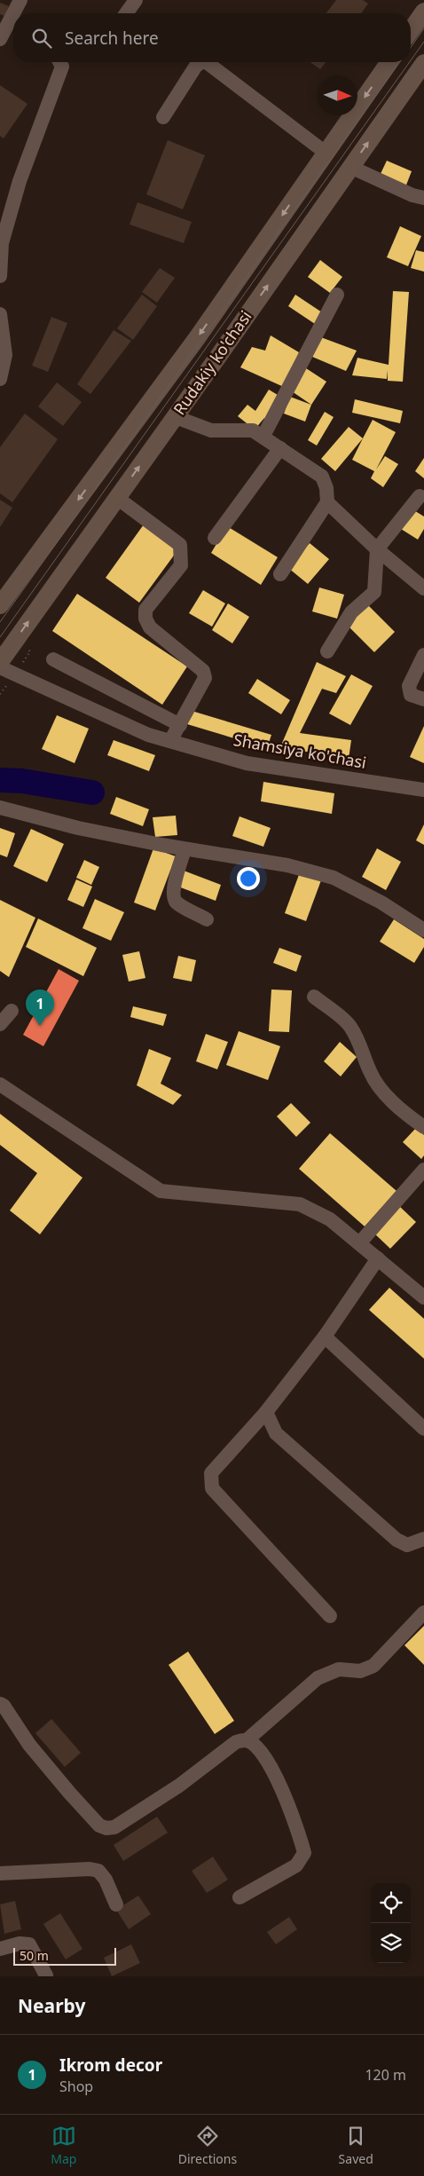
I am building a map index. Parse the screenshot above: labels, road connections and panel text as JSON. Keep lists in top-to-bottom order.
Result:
{
  "streets": {
    "main road": ["Rudakiy ko'chasi"],
    "street": ["Shamsiya ko'chasi"]
  },
  "scale_bar": "50 m",
  "north": "right",
  "page": {
    "search": "Search here",
    "pins": "1",
    "scale": "50 m",
    "heading": "Nearby",
    "list": [
      {
        "mark": "1",
        "name": "Ikrom decor",
        "note": "Shop",
        "value": "120 m"
      }
    ],
    "nav": ["Map", "Directions", "Saved"]
  }
}
